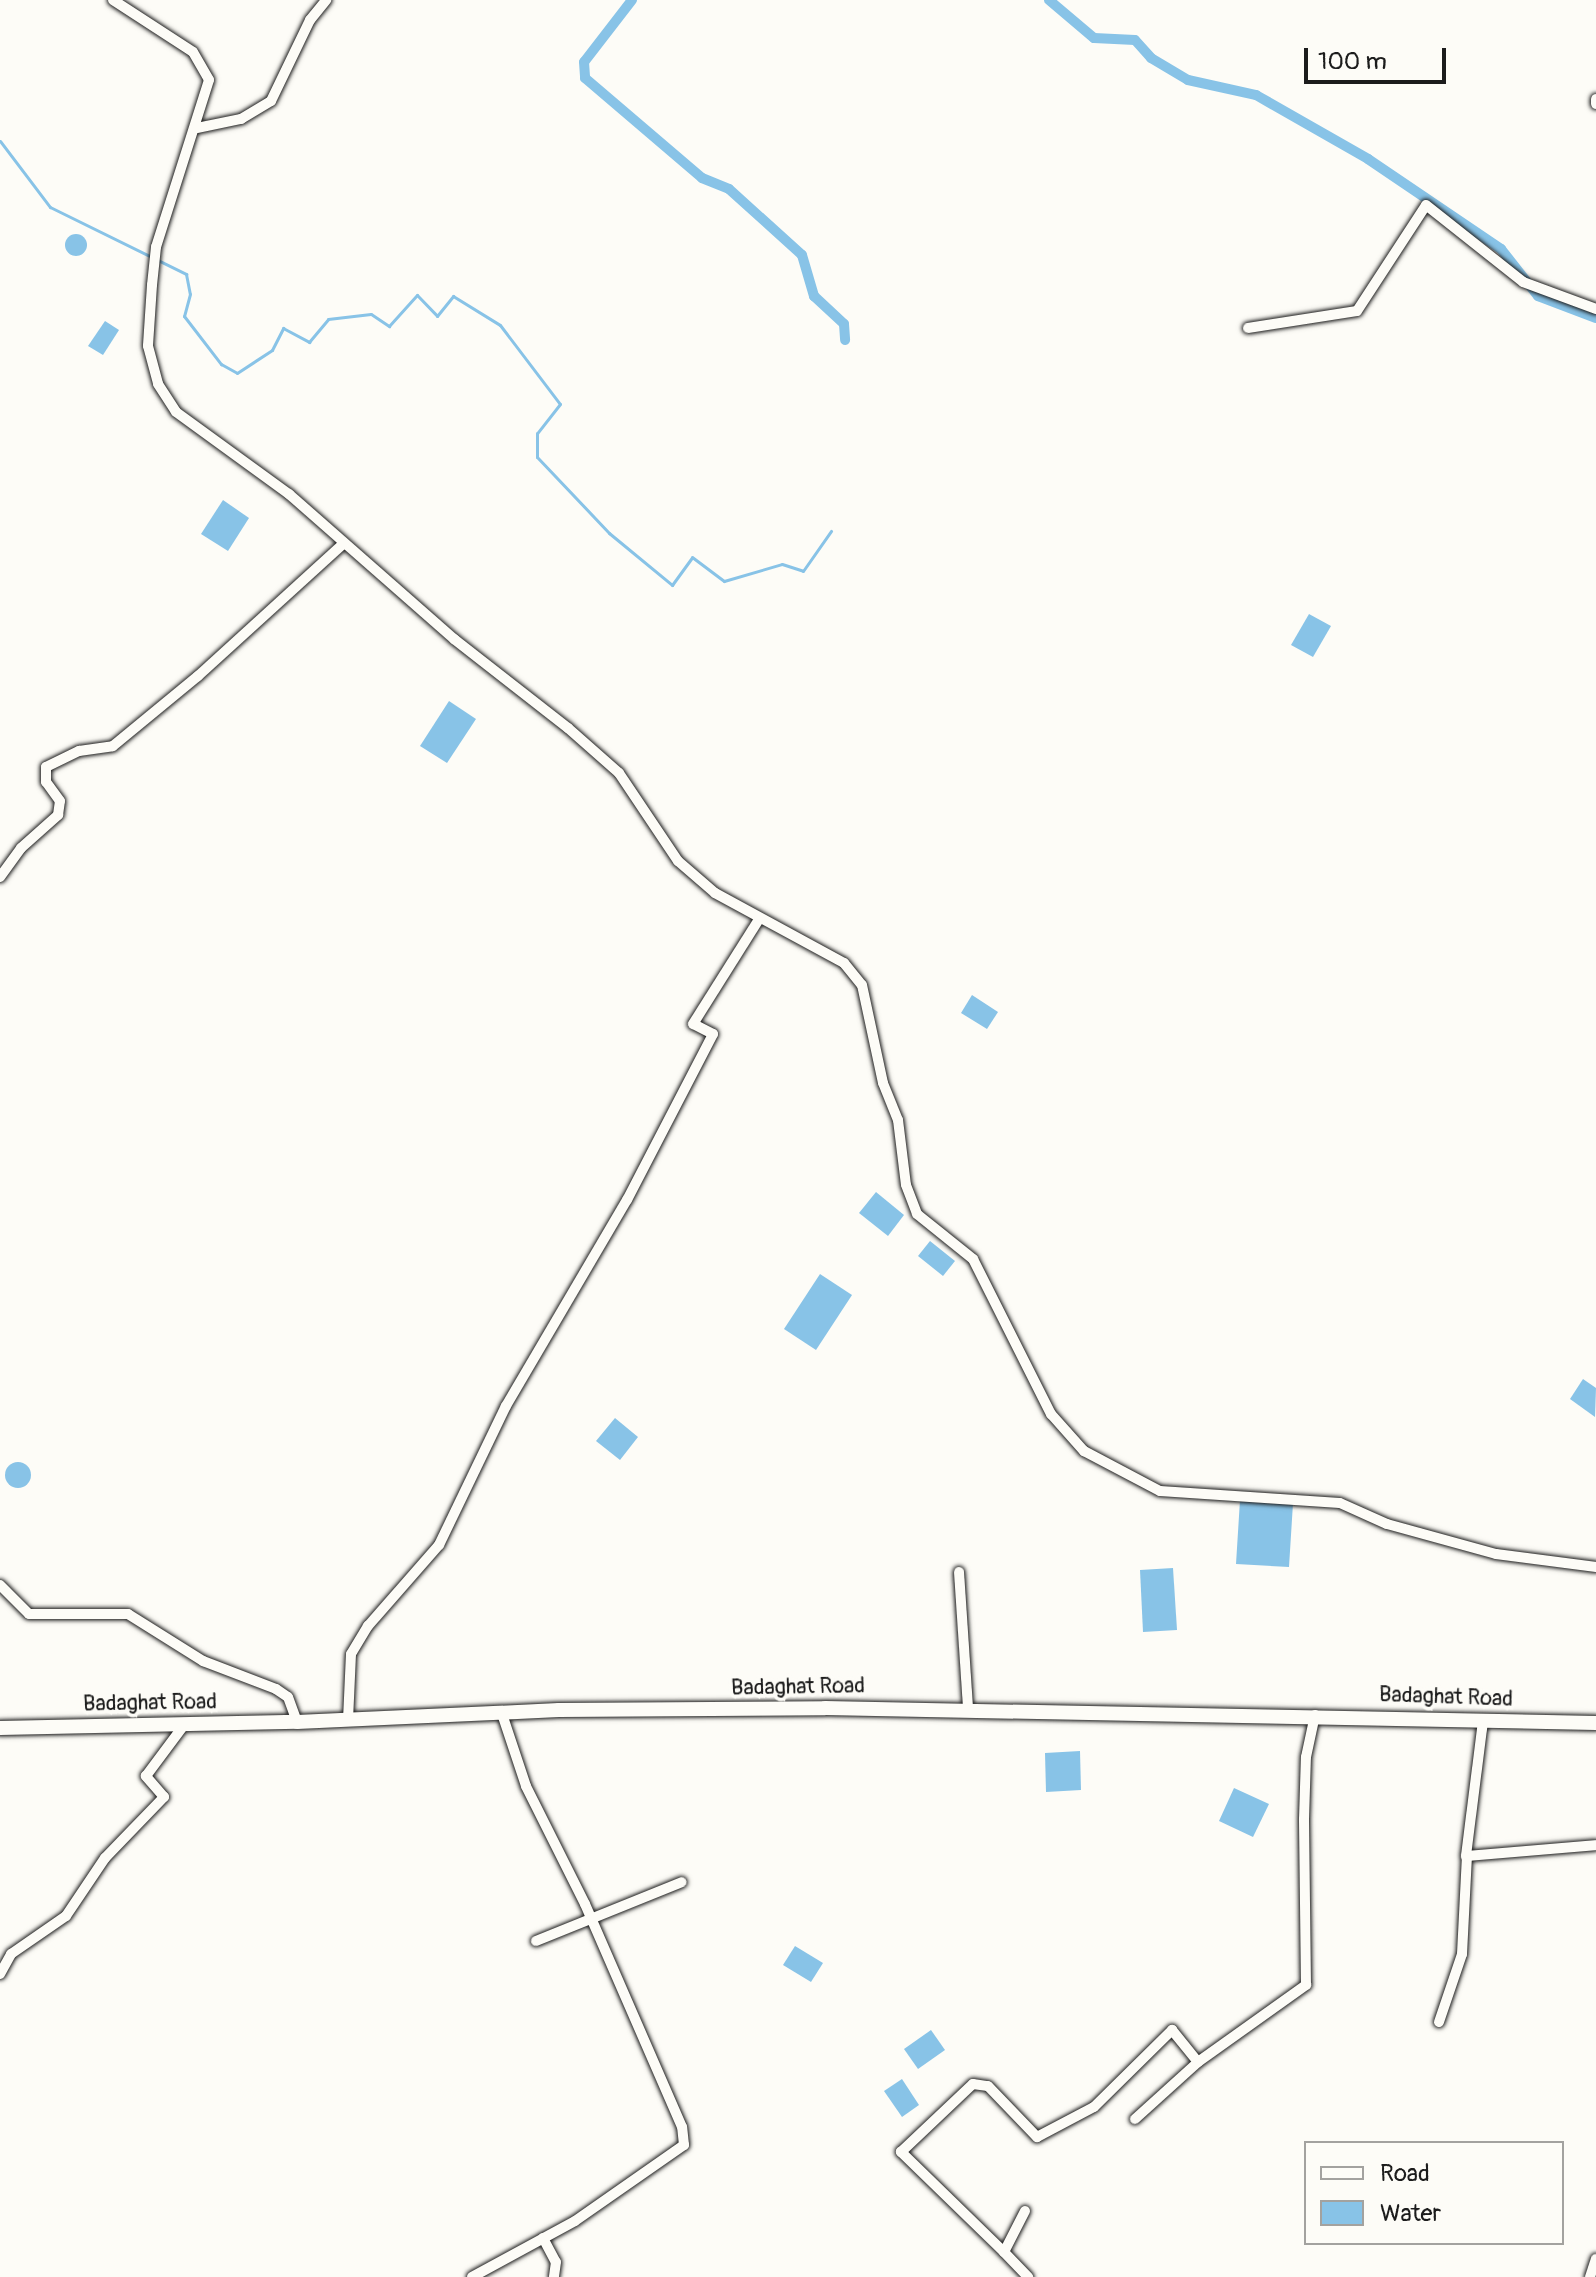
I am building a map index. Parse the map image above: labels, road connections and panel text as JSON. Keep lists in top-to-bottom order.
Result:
{
  "streets": {
    "main road": ["Badaghat Road"]
  },
  "legend": ["Road", "Water"],
  "scale_bar": "100 m"
}
